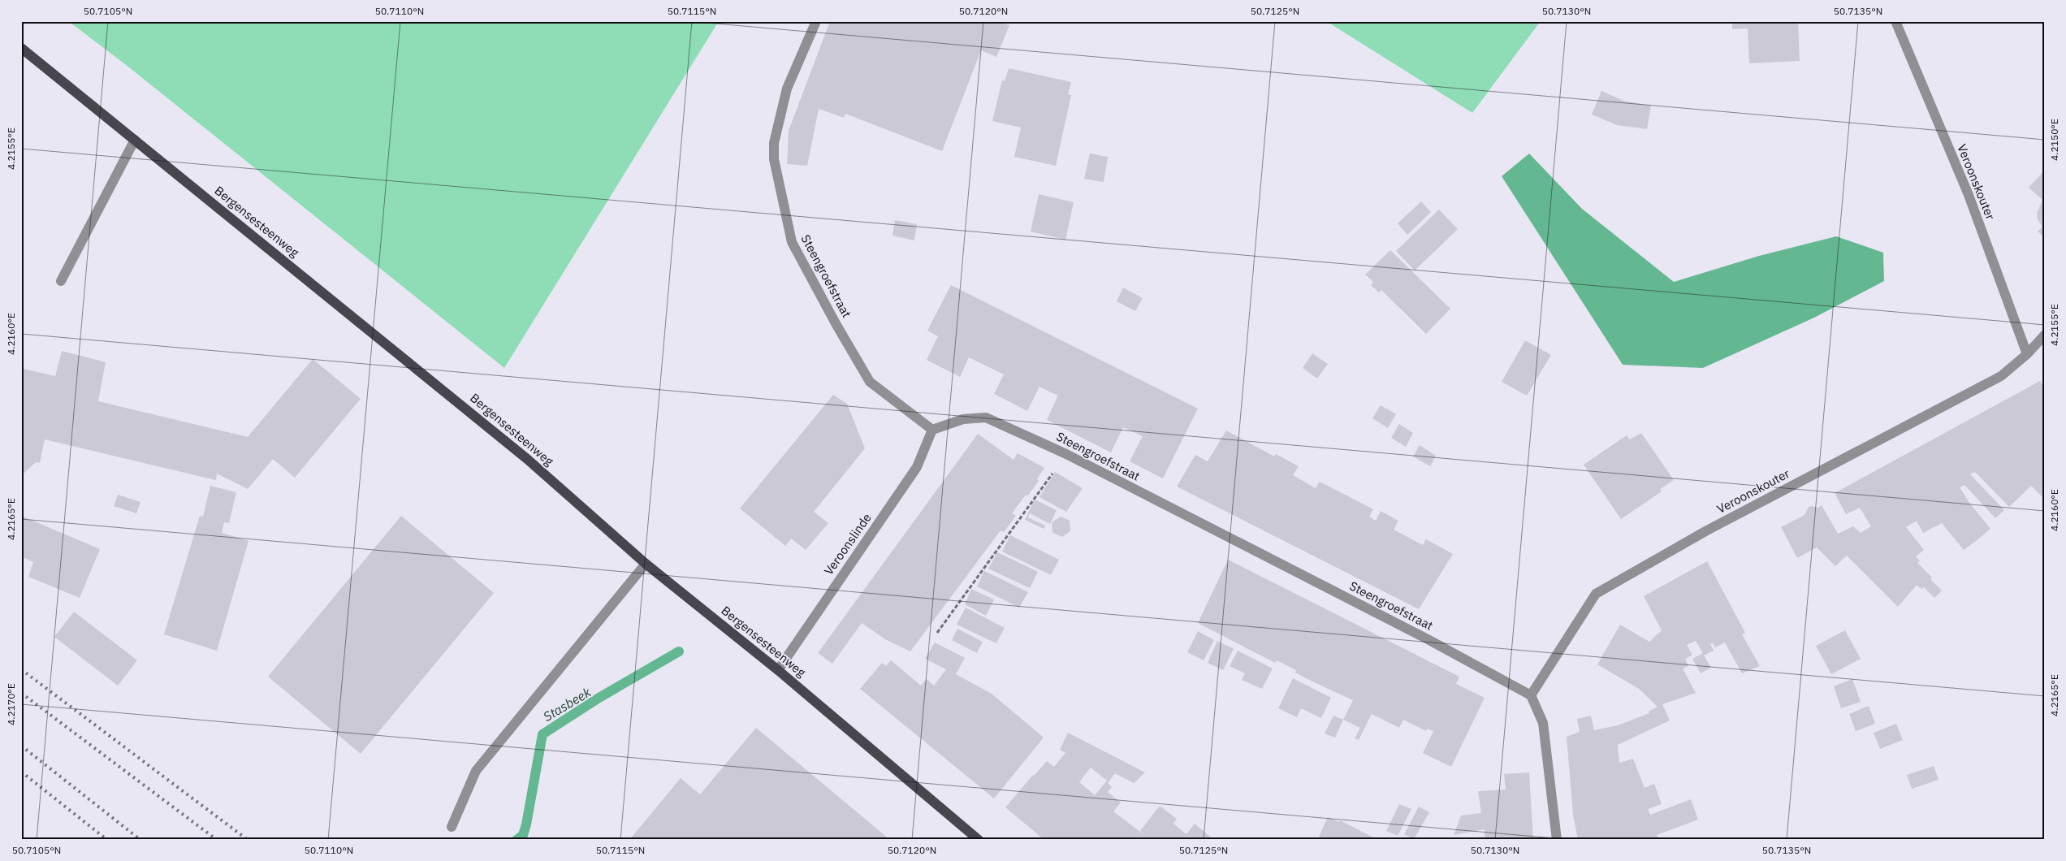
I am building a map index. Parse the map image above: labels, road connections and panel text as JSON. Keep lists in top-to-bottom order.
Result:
{
  "streets": {
    "main road": ["Bergensesteenweg"],
    "street": ["Veroonskouter", "Steengroefstraat", "Veroonslinde"]
  },
  "crossings": [
    ["Veroonskouter", "Steengroefstraat"],
    ["Bergensesteenweg", "Veroonslinde"],
    ["Steengroefstraat", "Veroonslinde"]
  ],
  "water": ["Stasbeek"],
  "coordinates": [
    "50.7105°N",
    "50.7110°N",
    "50.7115°N",
    "50.7120°N",
    "50.7125°N",
    "50.7130°N",
    "50.7135°N",
    "4.2150°E",
    "4.2155°E",
    "4.2160°E",
    "4.2165°E",
    "4.2170°E"
  ]
}
